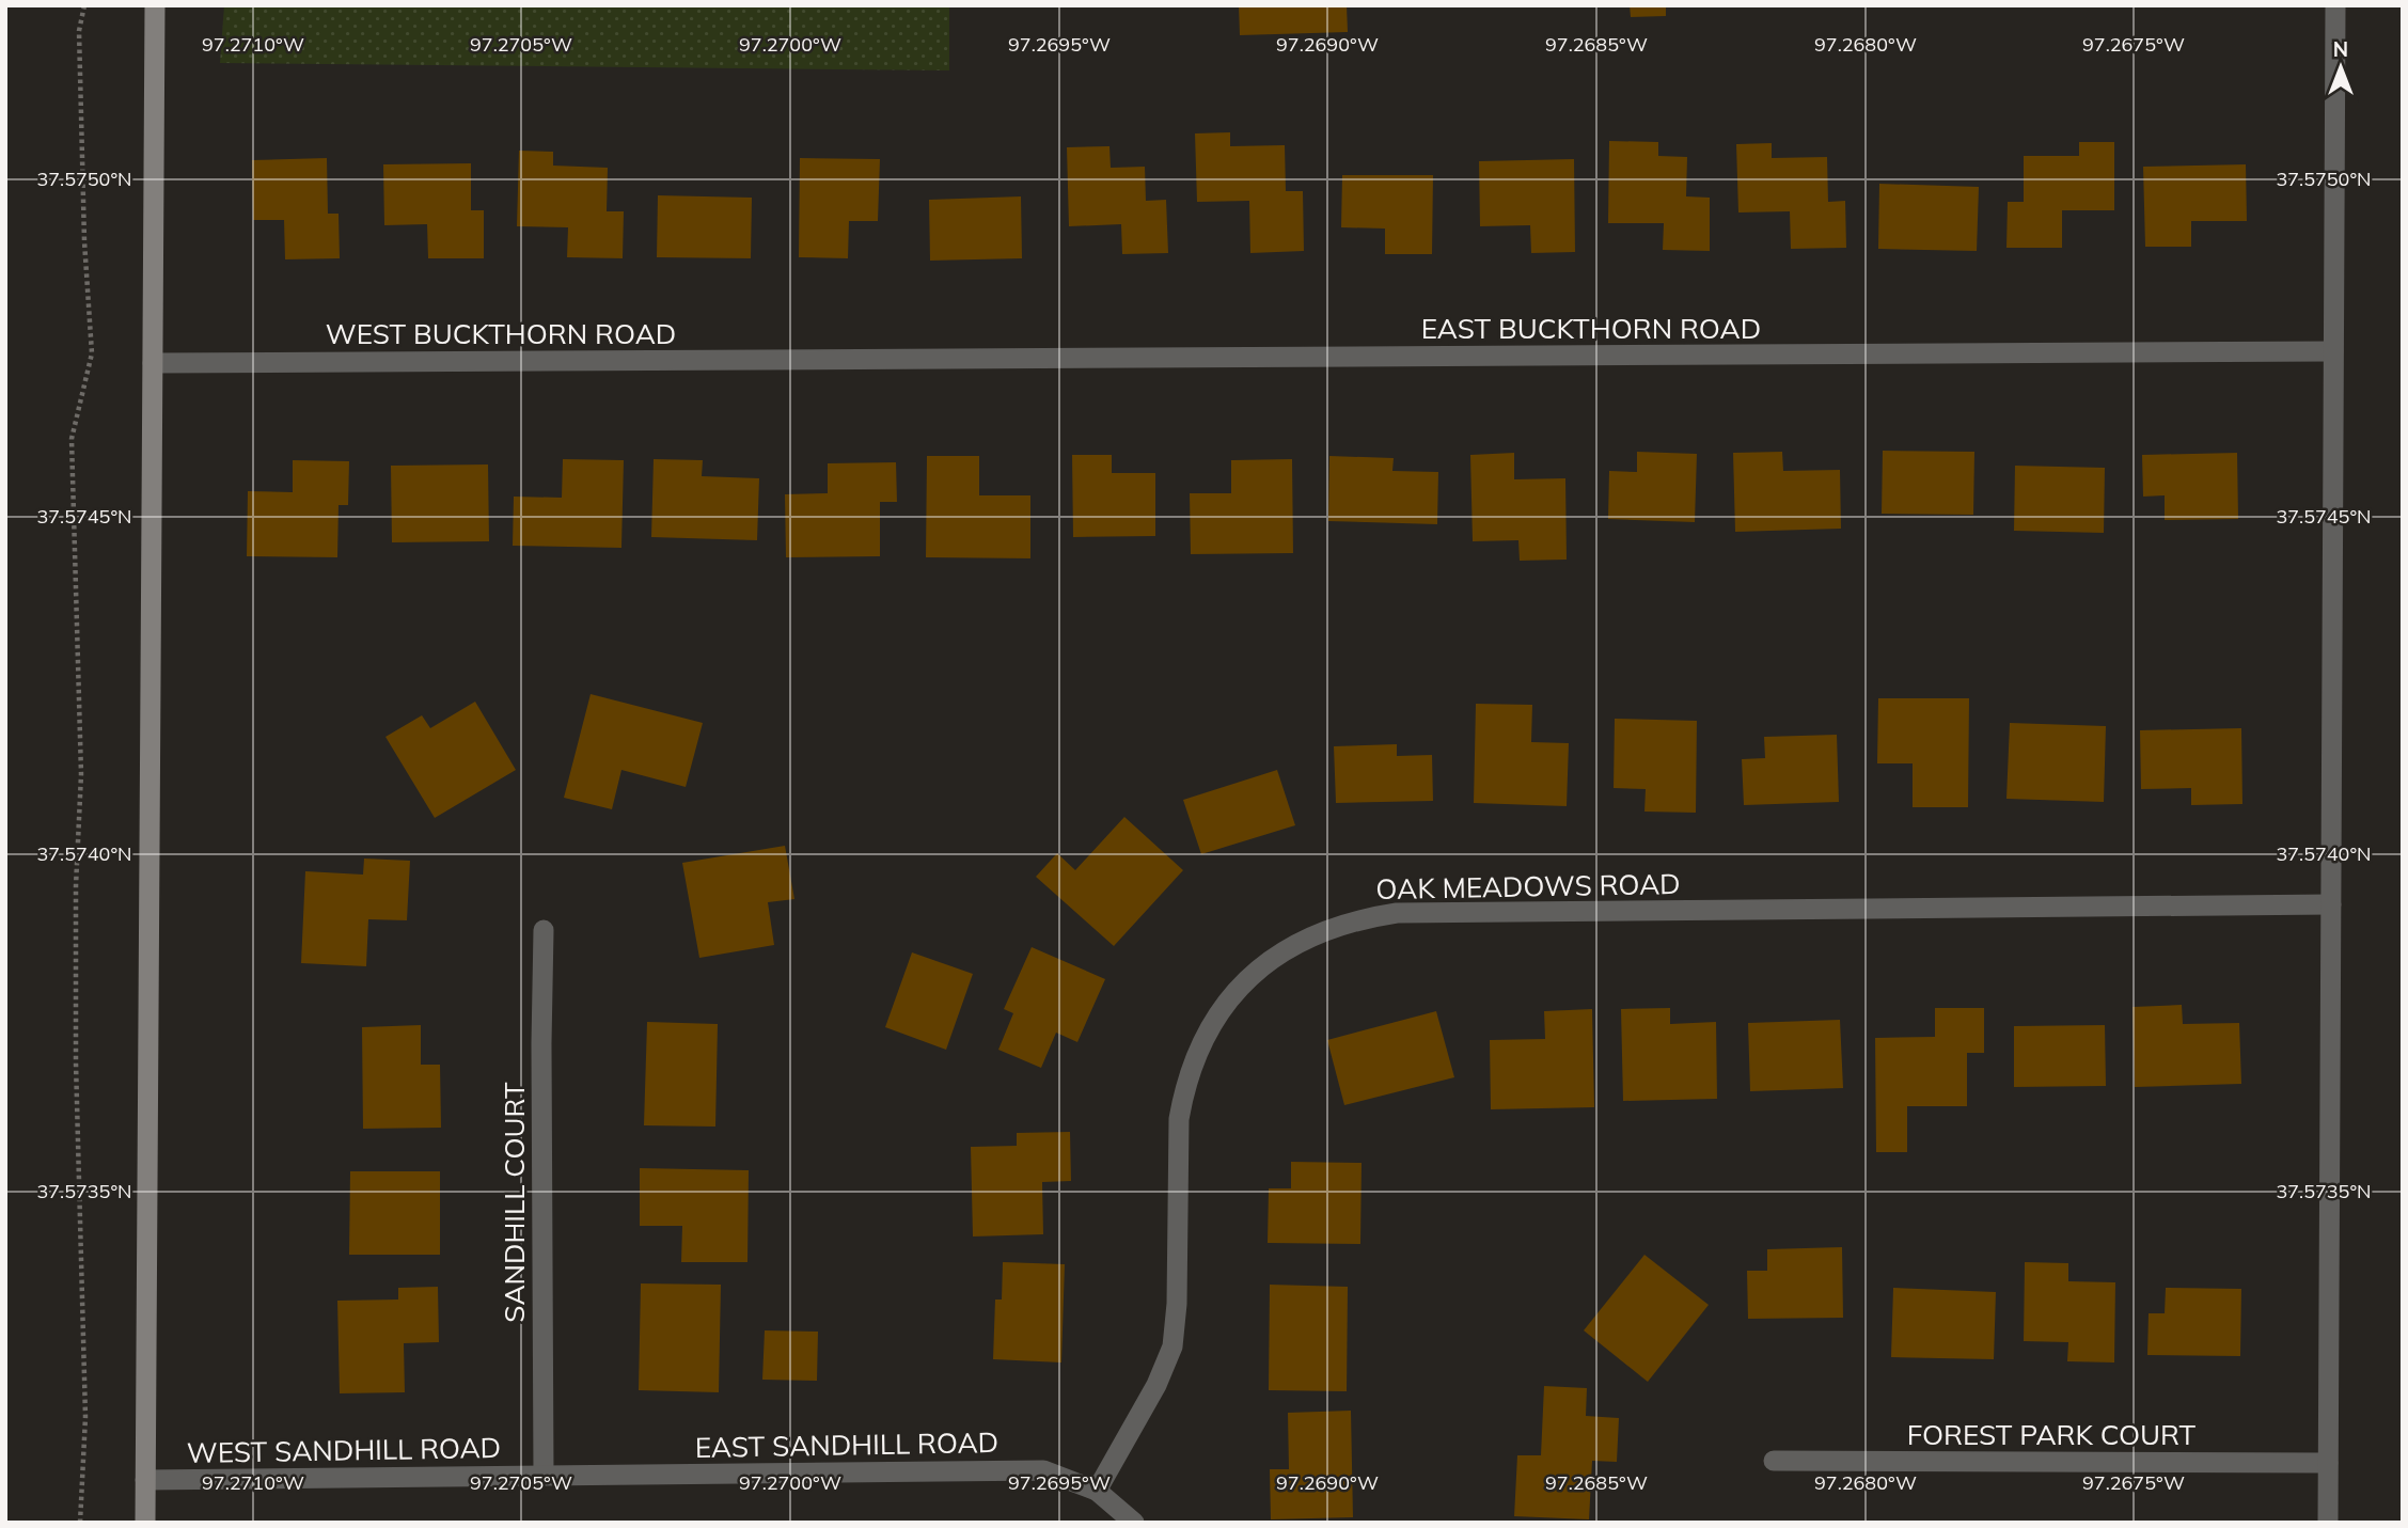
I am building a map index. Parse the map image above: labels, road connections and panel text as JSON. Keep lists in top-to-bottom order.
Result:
{
  "streets": {
    "street": [
      "EAST BUCKTHORN ROAD",
      "WEST BUCKTHORN ROAD",
      "OAK MEADOWS ROAD",
      "SANDHILL COURT",
      "FOREST PARK COURT",
      "EAST SANDHILL ROAD",
      "WEST SANDHILL ROAD"
    ]
  },
  "crossings": [
    ["EAST BUCKTHORN ROAD", "WEST BUCKTHORN ROAD"],
    ["OAK MEADOWS ROAD", "EAST SANDHILL ROAD"],
    ["SANDHILL COURT", "EAST SANDHILL ROAD"],
    ["SANDHILL COURT", "WEST SANDHILL ROAD"],
    ["EAST SANDHILL ROAD", "WEST SANDHILL ROAD"]
  ],
  "north": "top",
  "coordinates": [
    "97.2710°W",
    "97.2705°W",
    "97.2700°W",
    "97.2695°W",
    "97.2690°W",
    "97.2685°W",
    "97.2680°W",
    "97.2675°W",
    "37.5750°N",
    "37.5745°N",
    "37.5740°N",
    "37.5735°N"
  ]
}
